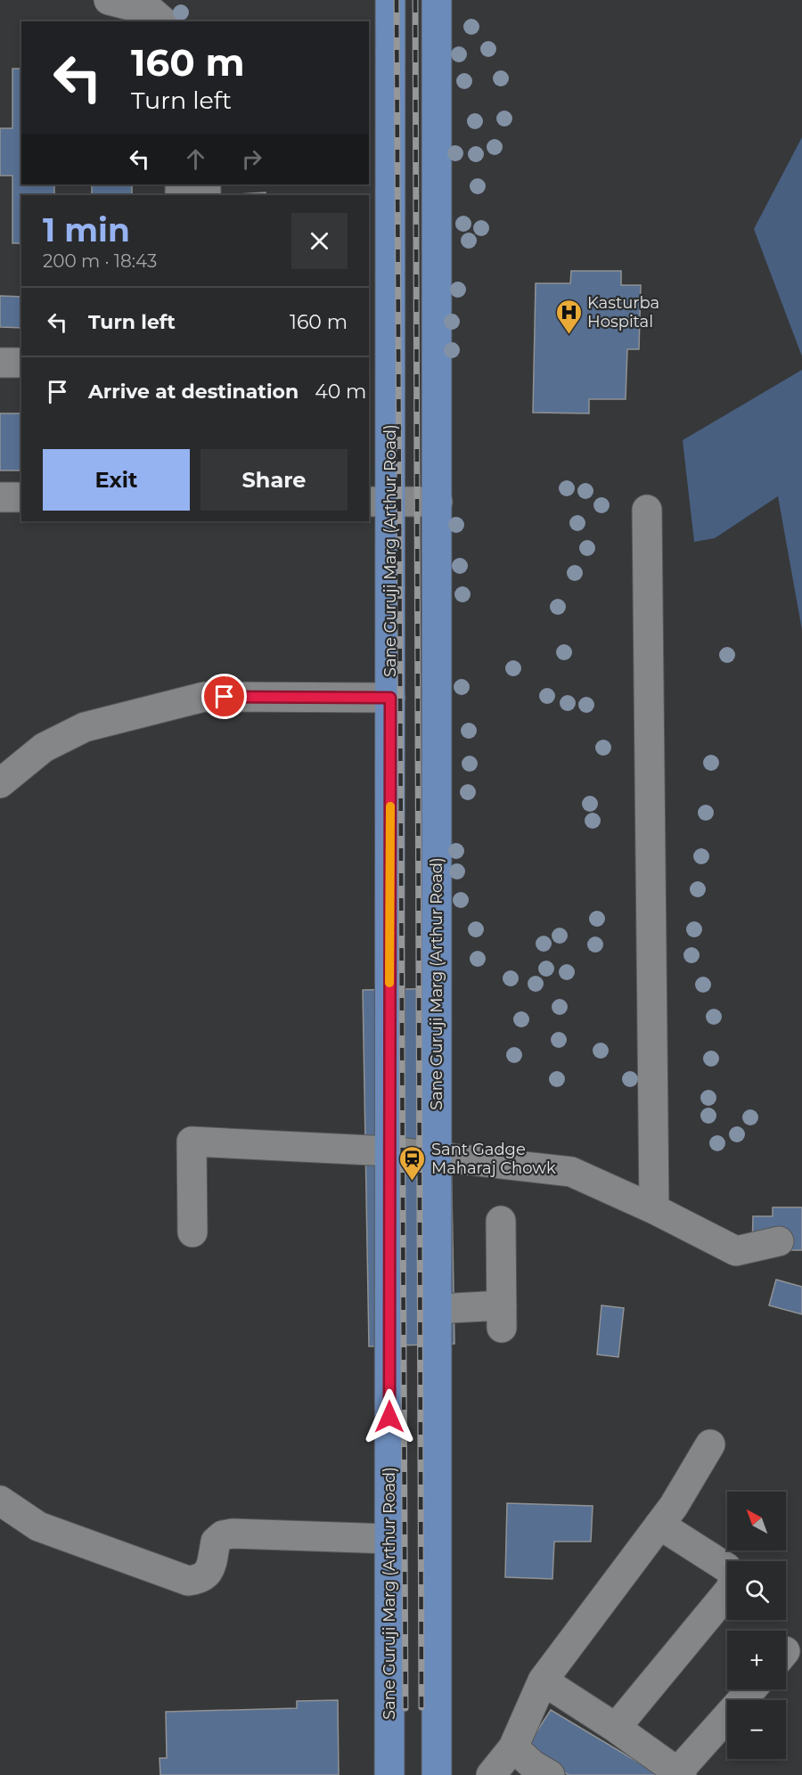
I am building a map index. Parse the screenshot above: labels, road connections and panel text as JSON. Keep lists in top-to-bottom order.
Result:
{
  "streets": {
    "main road": ["Sane Guruji Marg (Arthur Road)"]
  },
  "places": {
    "hospital": ["Kasturba Hospital"],
    "station": ["Sant Gadge Maharaj Chowk"]
  },
  "north": "top left",
  "page": {
    "turn": ["160 m", "Turn left"],
    "heading": ["1 min", "200 m · 18:43"],
    "list": [
      {
        "name": "Turn left",
        "value": "160 m"
      },
      {
        "name": "Arrive at destination",
        "value": "40 m"
      }
    ],
    "buttons": ["Exit", "Share"],
    "map_buttons": ["+", "−"]
  }
}
